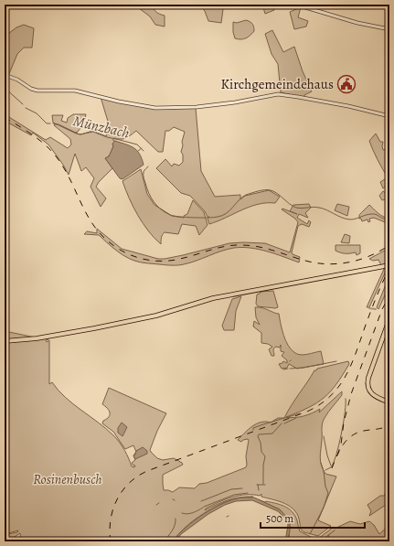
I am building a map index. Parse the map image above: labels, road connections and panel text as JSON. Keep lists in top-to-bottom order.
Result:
{
  "water": ["Münzbach"],
  "parks": ["Rosinenbusch"],
  "places": {
    "public building": ["Kirchgemeindehaus"]
  },
  "scale_bar": "500 m"
}
